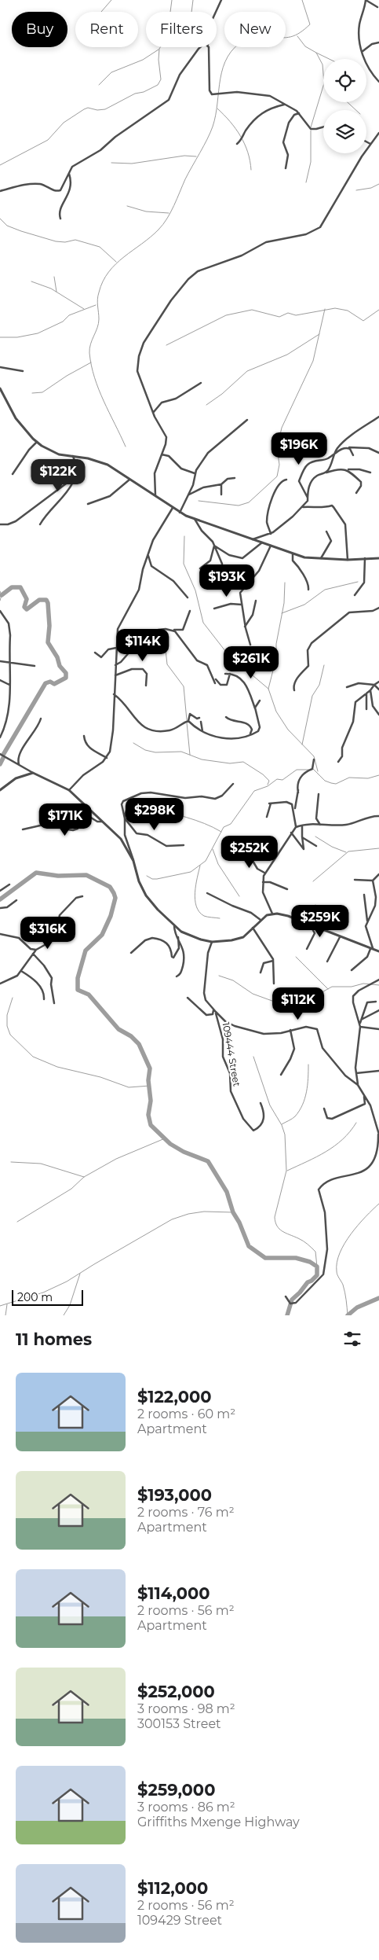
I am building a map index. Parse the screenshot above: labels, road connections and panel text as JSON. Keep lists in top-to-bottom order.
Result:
{
  "streets": {
    "street": ["109444 Street"]
  },
  "scale_bar": "200 m",
  "page": {
    "chip": [
      "Buy",
      "Rent",
      "Filters",
      "New"
    ],
    "price": [
      "$196K",
      "$122K",
      "$193K",
      "$114K",
      "$261K",
      "$298K",
      "$171K",
      "$252K",
      "$259K",
      "$316K",
      "$112K"
    ],
    "scale": "200 m",
    "heading": "11 homes",
    "list": [
      {
        "name": "$122,000",
        "note": "2 rooms · 60 m² · Apartment"
      },
      {
        "name": "$193,000",
        "note": "2 rooms · 76 m² · Apartment"
      },
      {
        "name": "$114,000",
        "note": "2 rooms · 56 m² · Apartment"
      },
      {
        "name": "$252,000",
        "note": "3 rooms · 98 m² · 300153 Street"
      },
      {
        "name": "$259,000",
        "note": "3 rooms · 86 m² · Griffiths Mxenge Highway"
      },
      {
        "name": "$112,000",
        "note": "2 rooms · 56 m² · 109429 Street"
      }
    ]
  }
}
